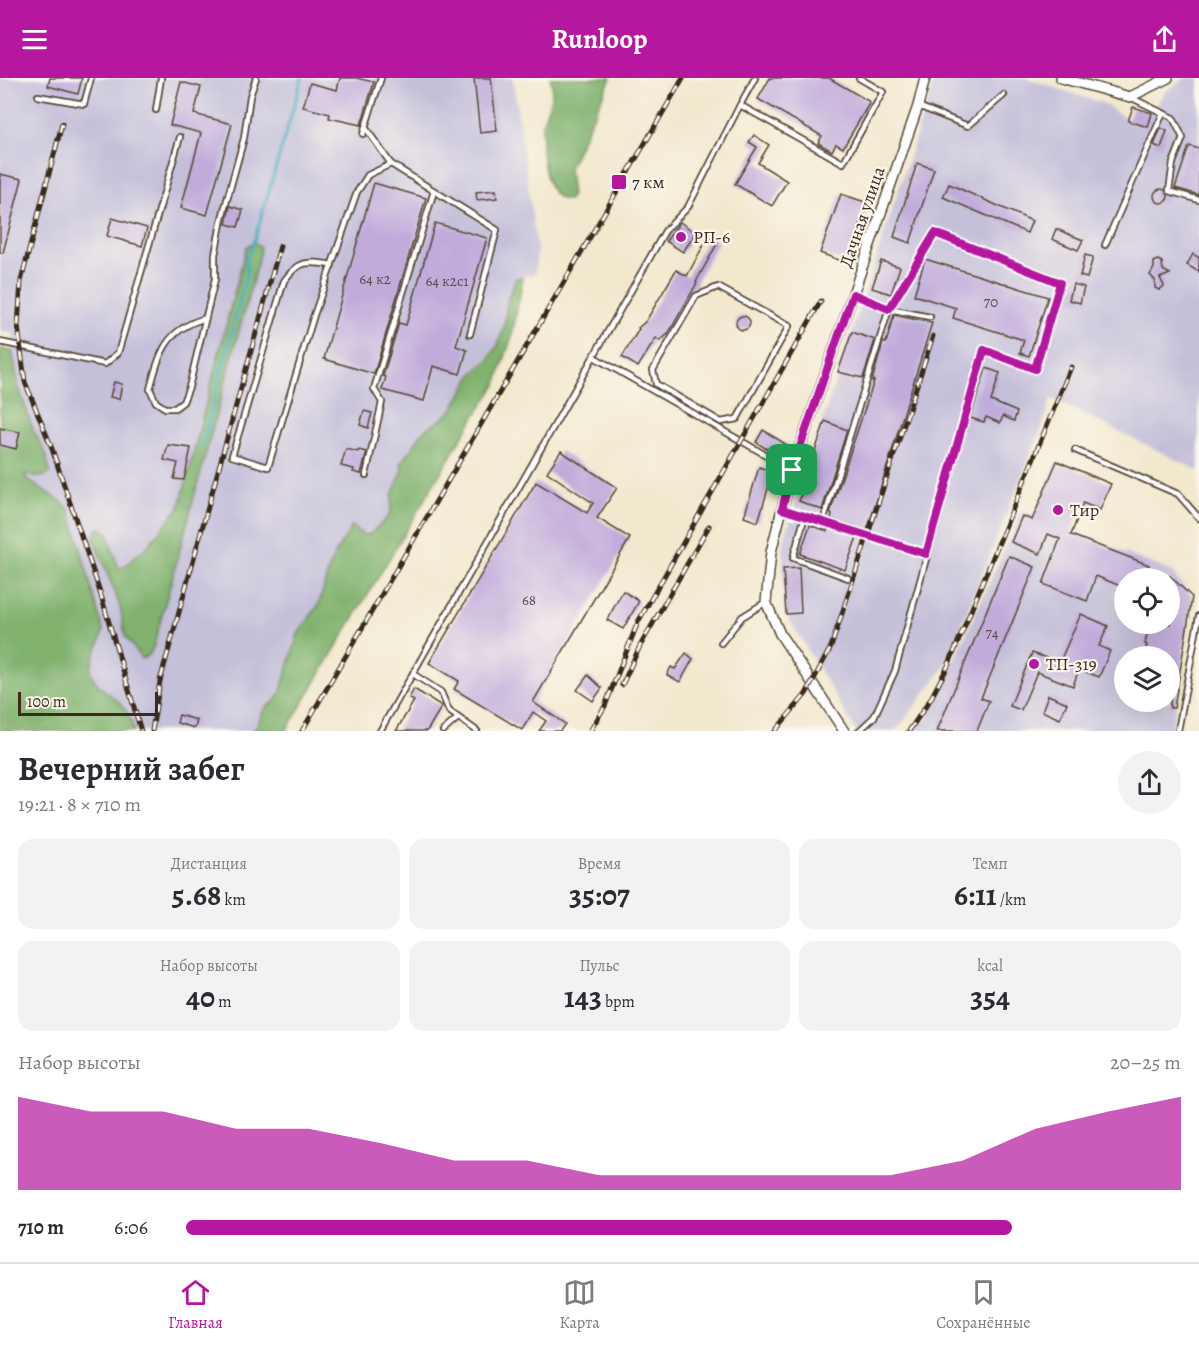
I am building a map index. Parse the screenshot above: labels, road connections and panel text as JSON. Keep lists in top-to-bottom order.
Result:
{
  "streets": {
    "street": ["Дачная улица"]
  },
  "places": {
    "transit": ["7 км"],
    "other": ["РП-6", "Тир", "ТП-319"]
  },
  "house_numbers": [
    "64 к2",
    "64 к2с1",
    "70",
    "68",
    "74"
  ],
  "scale_bar": "100 m",
  "page": {
    "header": "Runloop",
    "scale": "100 m",
    "heading": ["Вечерний забег", "19:21 · 8 × 710 m"],
    "stats": [
      ["Дистанция", "5.68 km"],
      ["Время", "35:07"],
      ["Темп", "6:11 /km"],
      ["Набор высоты", "40 m"],
      ["Пульс", "143 bpm"],
      ["kcal", "354"]
    ],
    "chart": ["Набор высоты", "20–25 m"],
    "list": [
      {
        "name": "710 m",
        "note": "6:06"
      }
    ],
    "tabs": ["Главная", "Карта", "Сохранённые"]
  }
}
